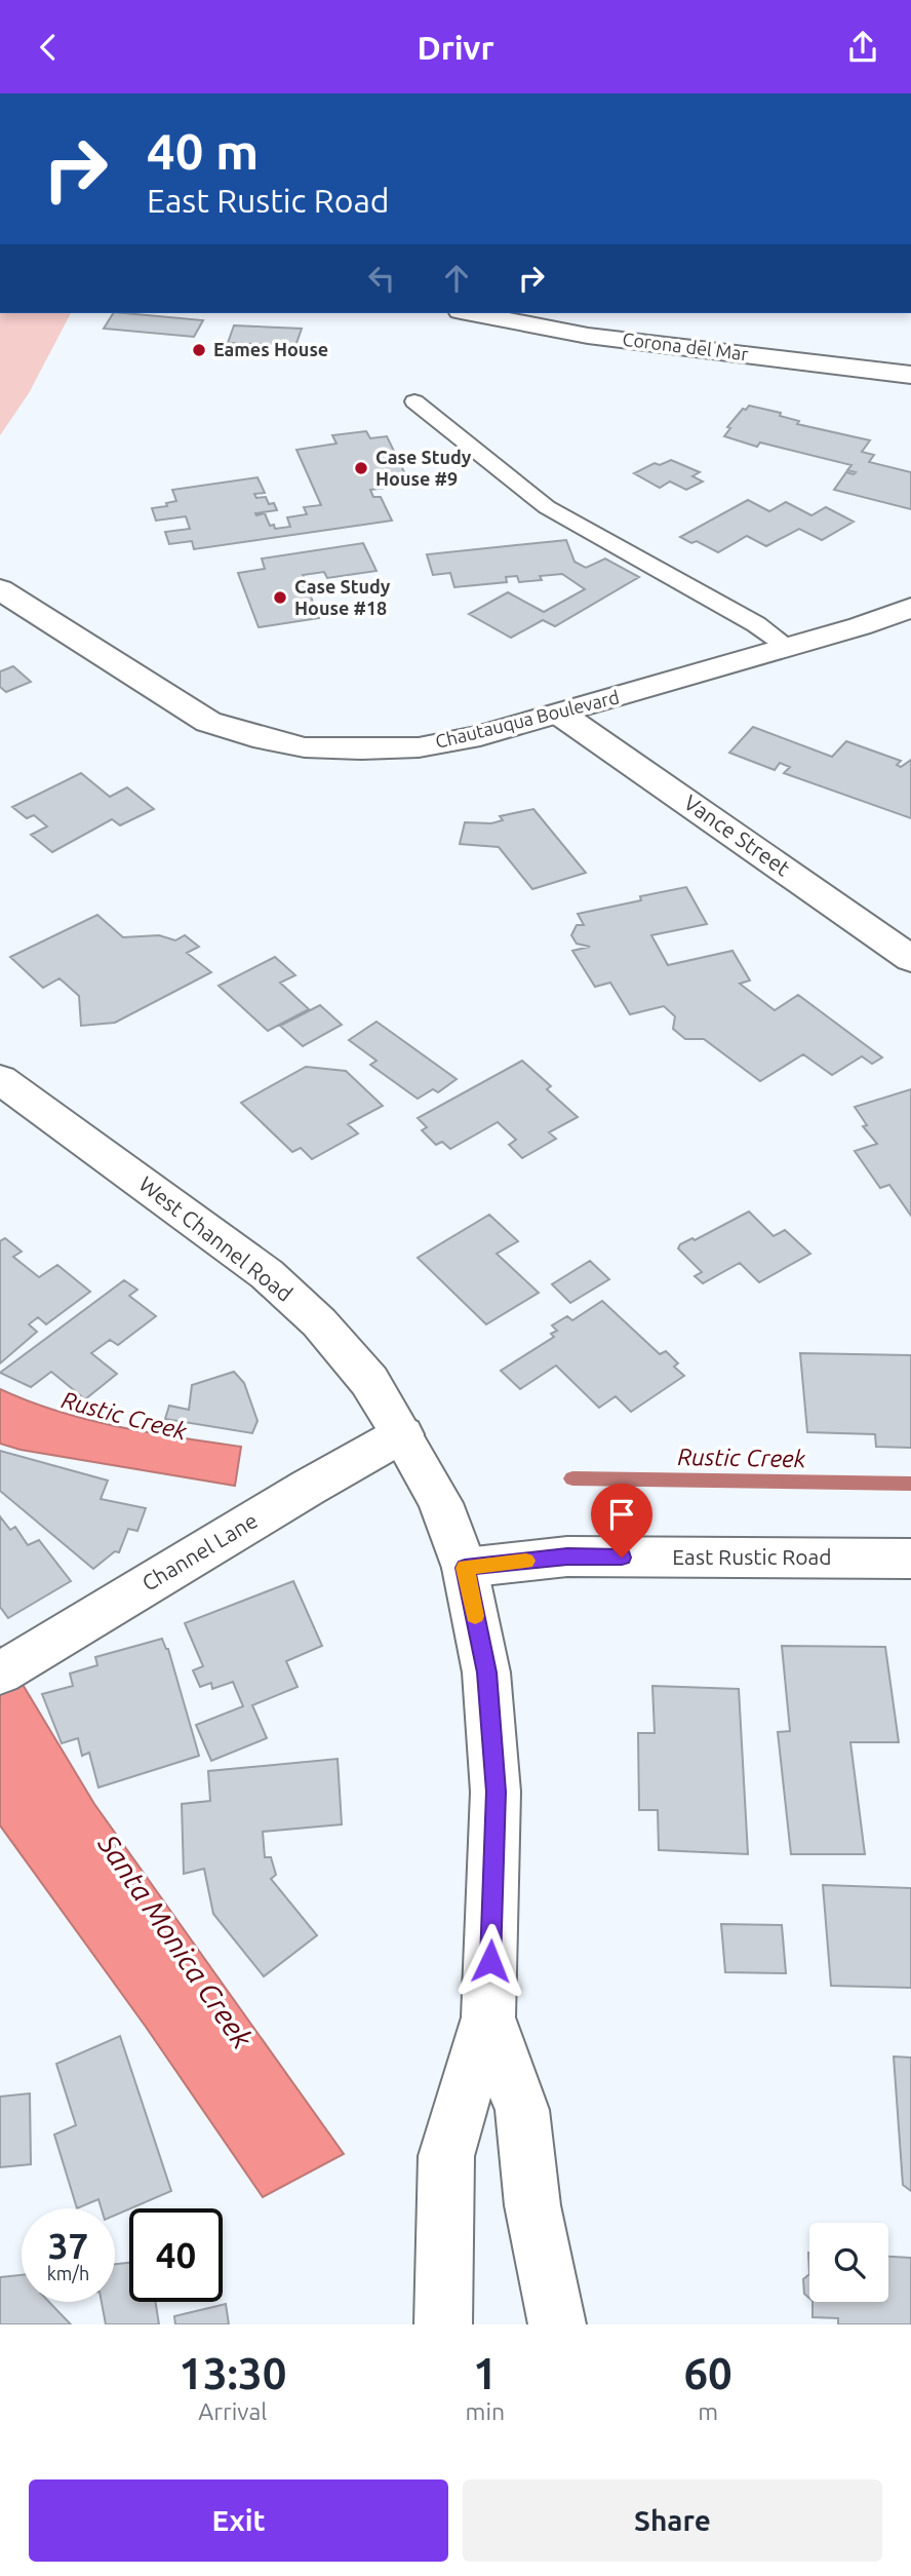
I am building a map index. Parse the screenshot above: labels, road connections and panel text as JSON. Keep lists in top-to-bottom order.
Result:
{
  "streets": {
    "street": [
      "Corona del Mar",
      "Chautauqua Boulevard",
      "Vance Street",
      "West Channel Road",
      "Channel Lane",
      "East Rustic Road"
    ]
  },
  "crossings": [
    ["Chautauqua Boulevard", "Vance Street"],
    ["West Channel Road", "Channel Lane"],
    ["West Channel Road", "East Rustic Road"]
  ],
  "water": ["Rustic Creek", "Santa Monica Creek"],
  "places": ["Eames House", "Case Study House #9", "Case Study House #18"],
  "page": {
    "header": "Drivr",
    "turn": ["40 m", "East Rustic Road"],
    "speed": "37 km/h",
    "limit": "40",
    "eta": [
      "13:30",
      "Arrival",
      "1",
      "min",
      "60",
      "m"
    ],
    "buttons": ["Exit", "Share"]
  }
}
